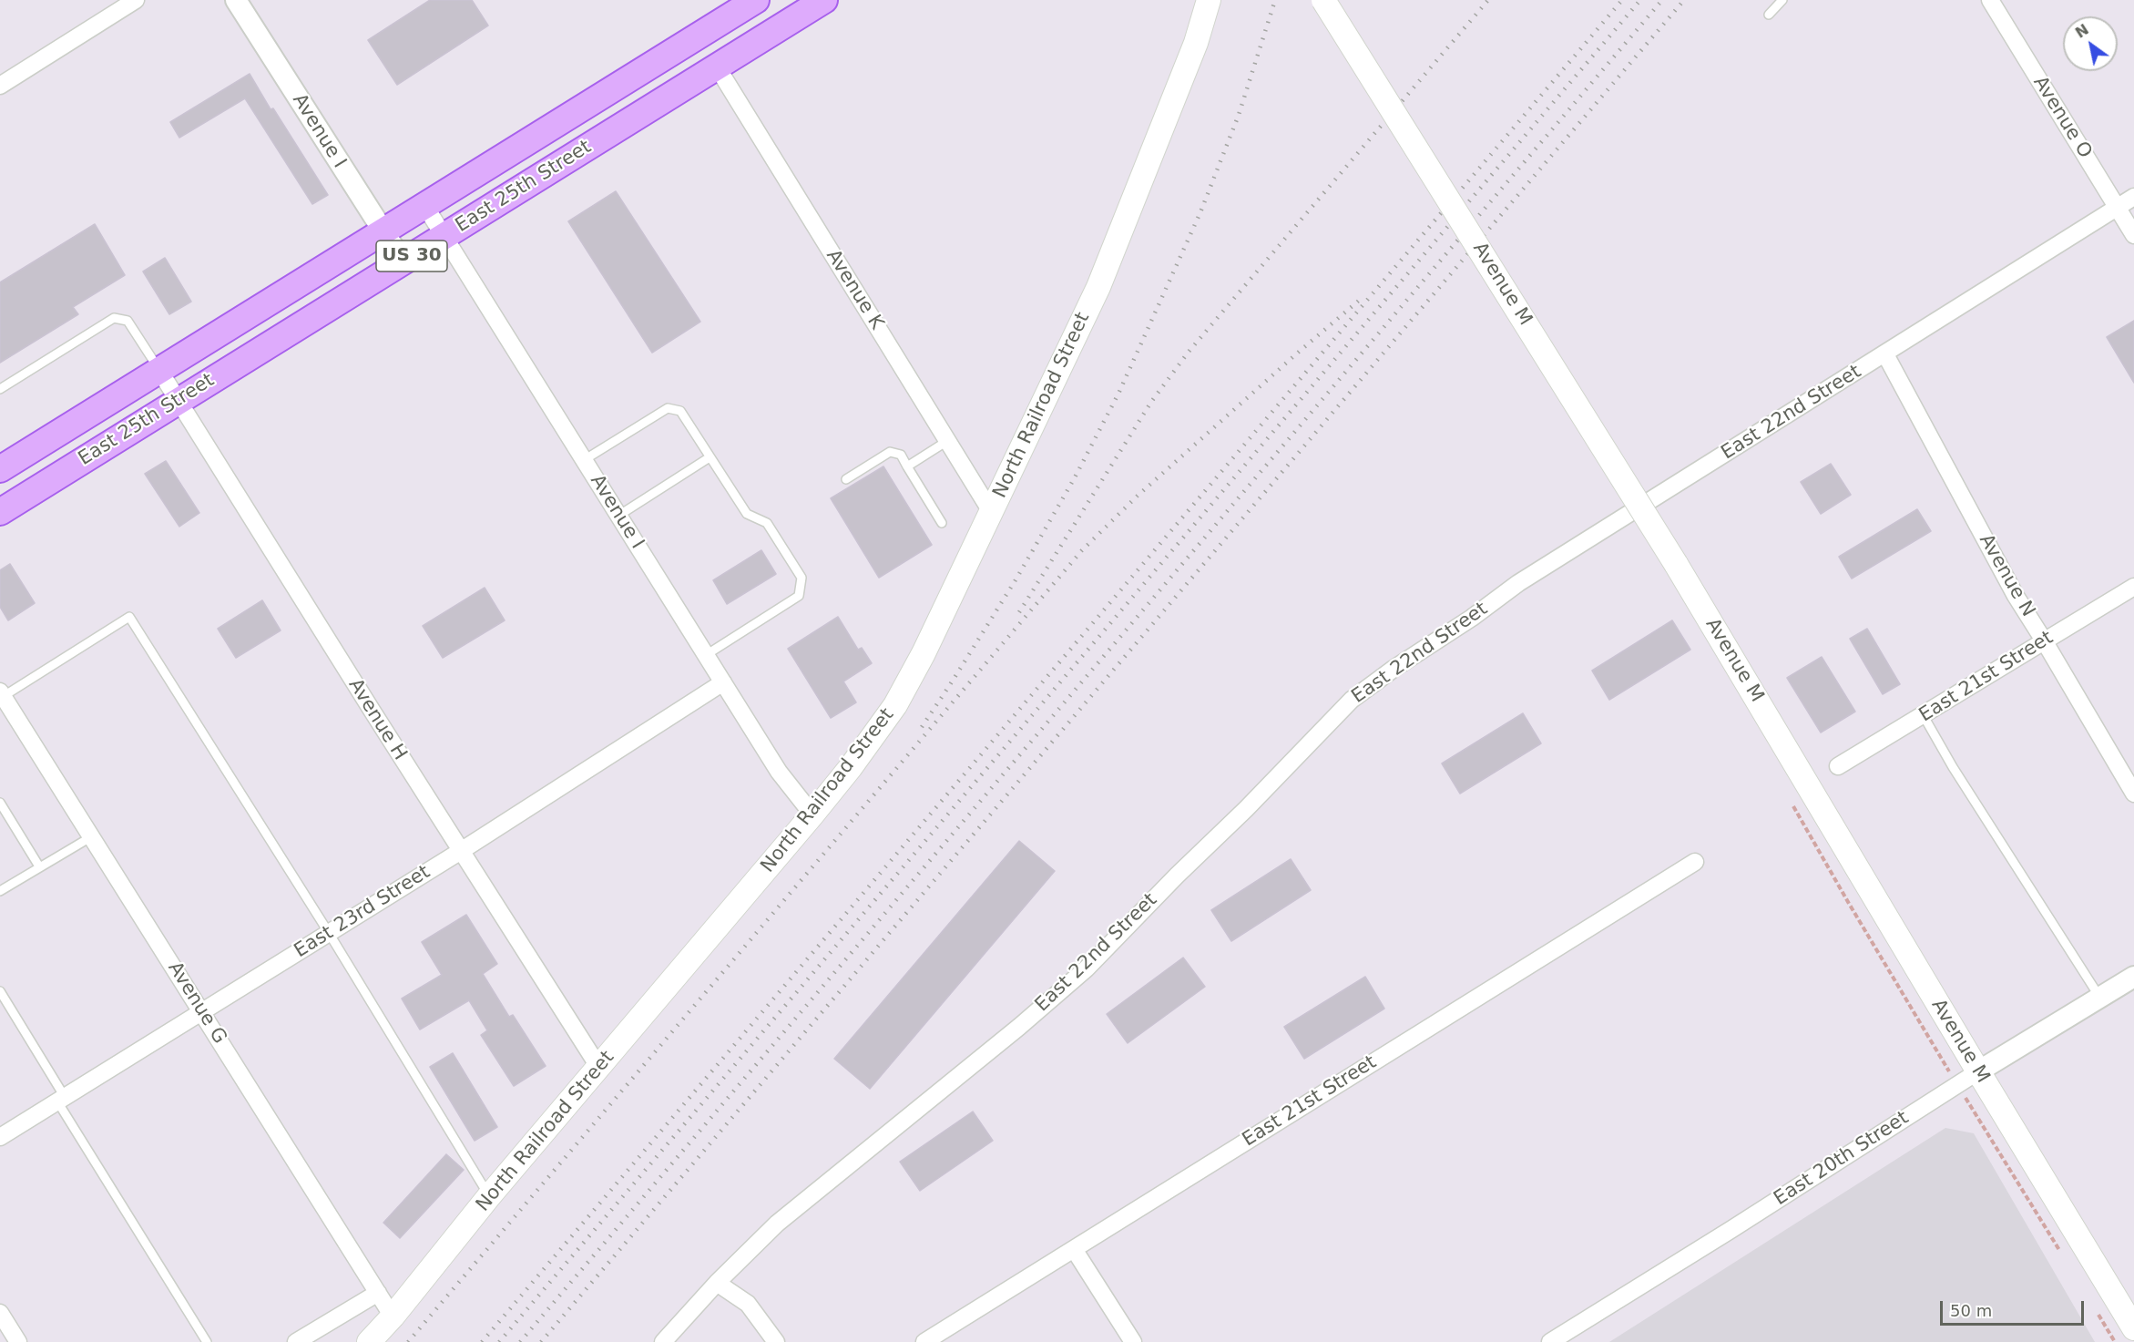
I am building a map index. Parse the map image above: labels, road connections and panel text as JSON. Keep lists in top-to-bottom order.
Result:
{
  "streets": {
    "main road": [
      "East 25th Street",
      "US 30",
      "Avenue M",
      "North Railroad Street"
    ],
    "street": [
      "Avenue O",
      "Avenue I",
      "Avenue K",
      "East 22nd Street",
      "Avenue N",
      "East 21st Street",
      "Avenue H",
      "East 23rd Street",
      "Avenue G",
      "East 20th Street"
    ]
  },
  "crossings": [
    ["Avenue O", "East 22nd Street"],
    ["Avenue I", "East 25th Street"],
    ["Avenue I", "North Railroad Street"],
    ["Avenue I", "East 23rd Street"],
    ["East 25th Street", "Avenue K"],
    ["East 25th Street", "Avenue H"],
    ["Avenue M", "East 20th Street"],
    ["Avenue K", "North Railroad Street"],
    ["North Railroad Street", "Avenue H"],
    ["North Railroad Street", "Avenue G"],
    ["East 22nd Street", "Avenue N"],
    ["Avenue N", "East 21st Street"],
    ["Avenue H", "East 23rd Street"],
    ["East 23rd Street", "Avenue G"]
  ],
  "scale_bar": "50 m",
  "north": "top left"
}
